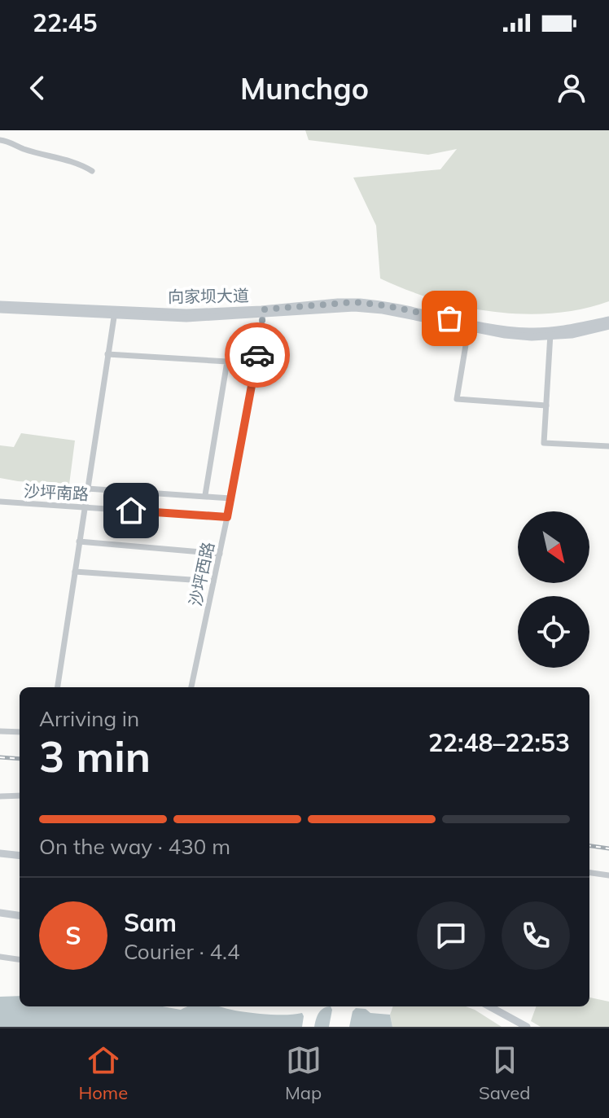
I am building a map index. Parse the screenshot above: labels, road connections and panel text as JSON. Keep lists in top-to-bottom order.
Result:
{
  "streets": {
    "main road": ["向家坝大道"],
    "street": ["沙坪南路", "沙坪西路"]
  },
  "crossings": [
    ["向家坝大道", "沙坪西路"],
    ["沙坪南路", "沙坪西路"]
  ],
  "north": "bottom right",
  "page": {
    "status": "22:45",
    "header": "Munchgo",
    "heading": ["3 min", "Arriving in", "22:48–22:53"],
    "panel": ["Sam", "Courier · 4.4"],
    "bar": "On the way · 430 m",
    "round": "S",
    "tabs": ["Home", "Map", "Saved"]
  }
}
